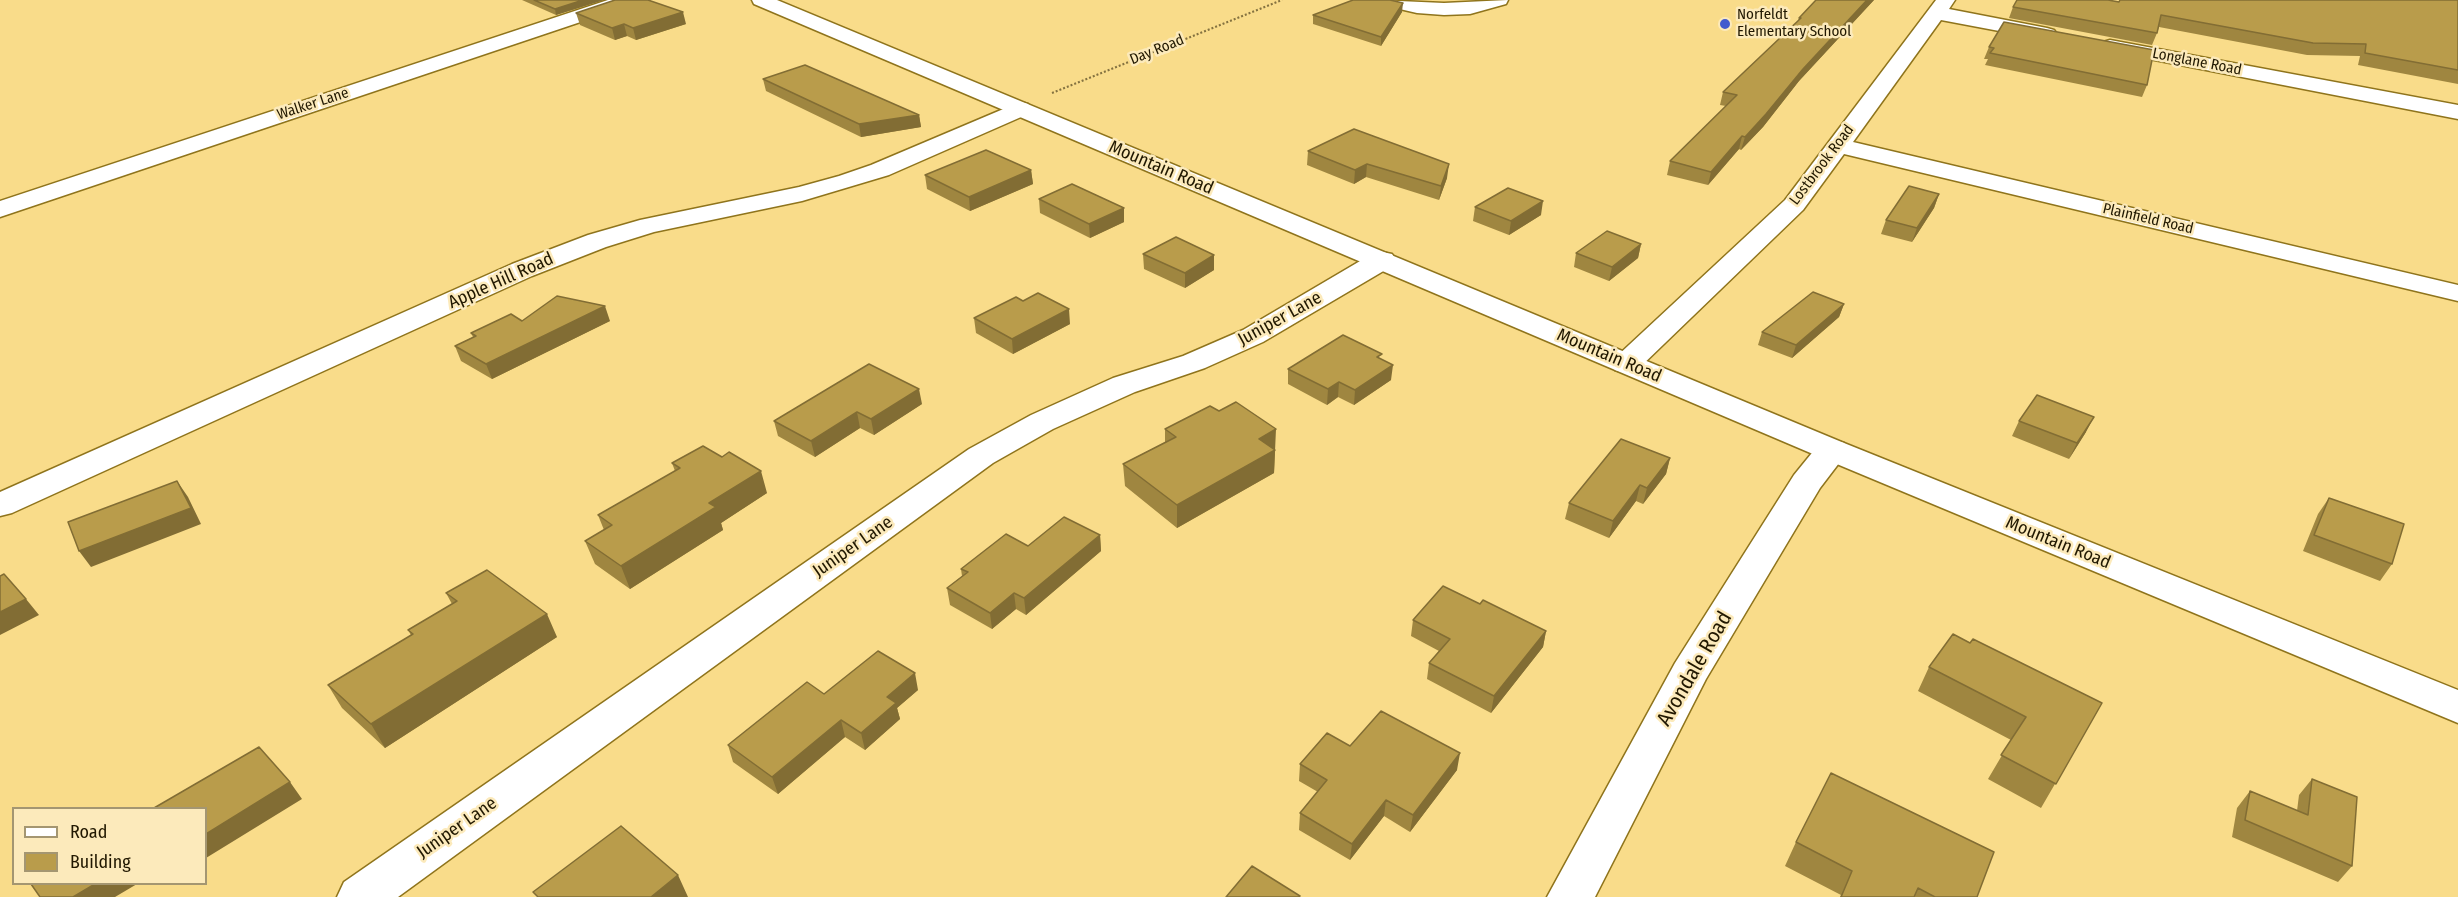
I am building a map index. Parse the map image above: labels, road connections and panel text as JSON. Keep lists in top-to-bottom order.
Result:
{
  "streets": {
    "street": [
      "Longlane Road",
      "Walker Lane",
      "Lostbrook Road",
      "Mountain Road",
      "Plainfield Road",
      "Apple Hill Road",
      "Juniper Lane",
      "Avondale Road"
    ],
    "path": ["Day Road"]
  },
  "crossings": [
    ["Day Road", "Mountain Road"],
    ["Day Road", "Apple Hill Road"],
    ["Lostbrook Road", "Mountain Road"],
    ["Lostbrook Road", "Plainfield Road"],
    ["Mountain Road", "Apple Hill Road"],
    ["Mountain Road", "Juniper Lane"],
    ["Mountain Road", "Avondale Road"]
  ],
  "places": ["Norfeldt Elementary School"],
  "legend": ["Road", "Building"]
}
